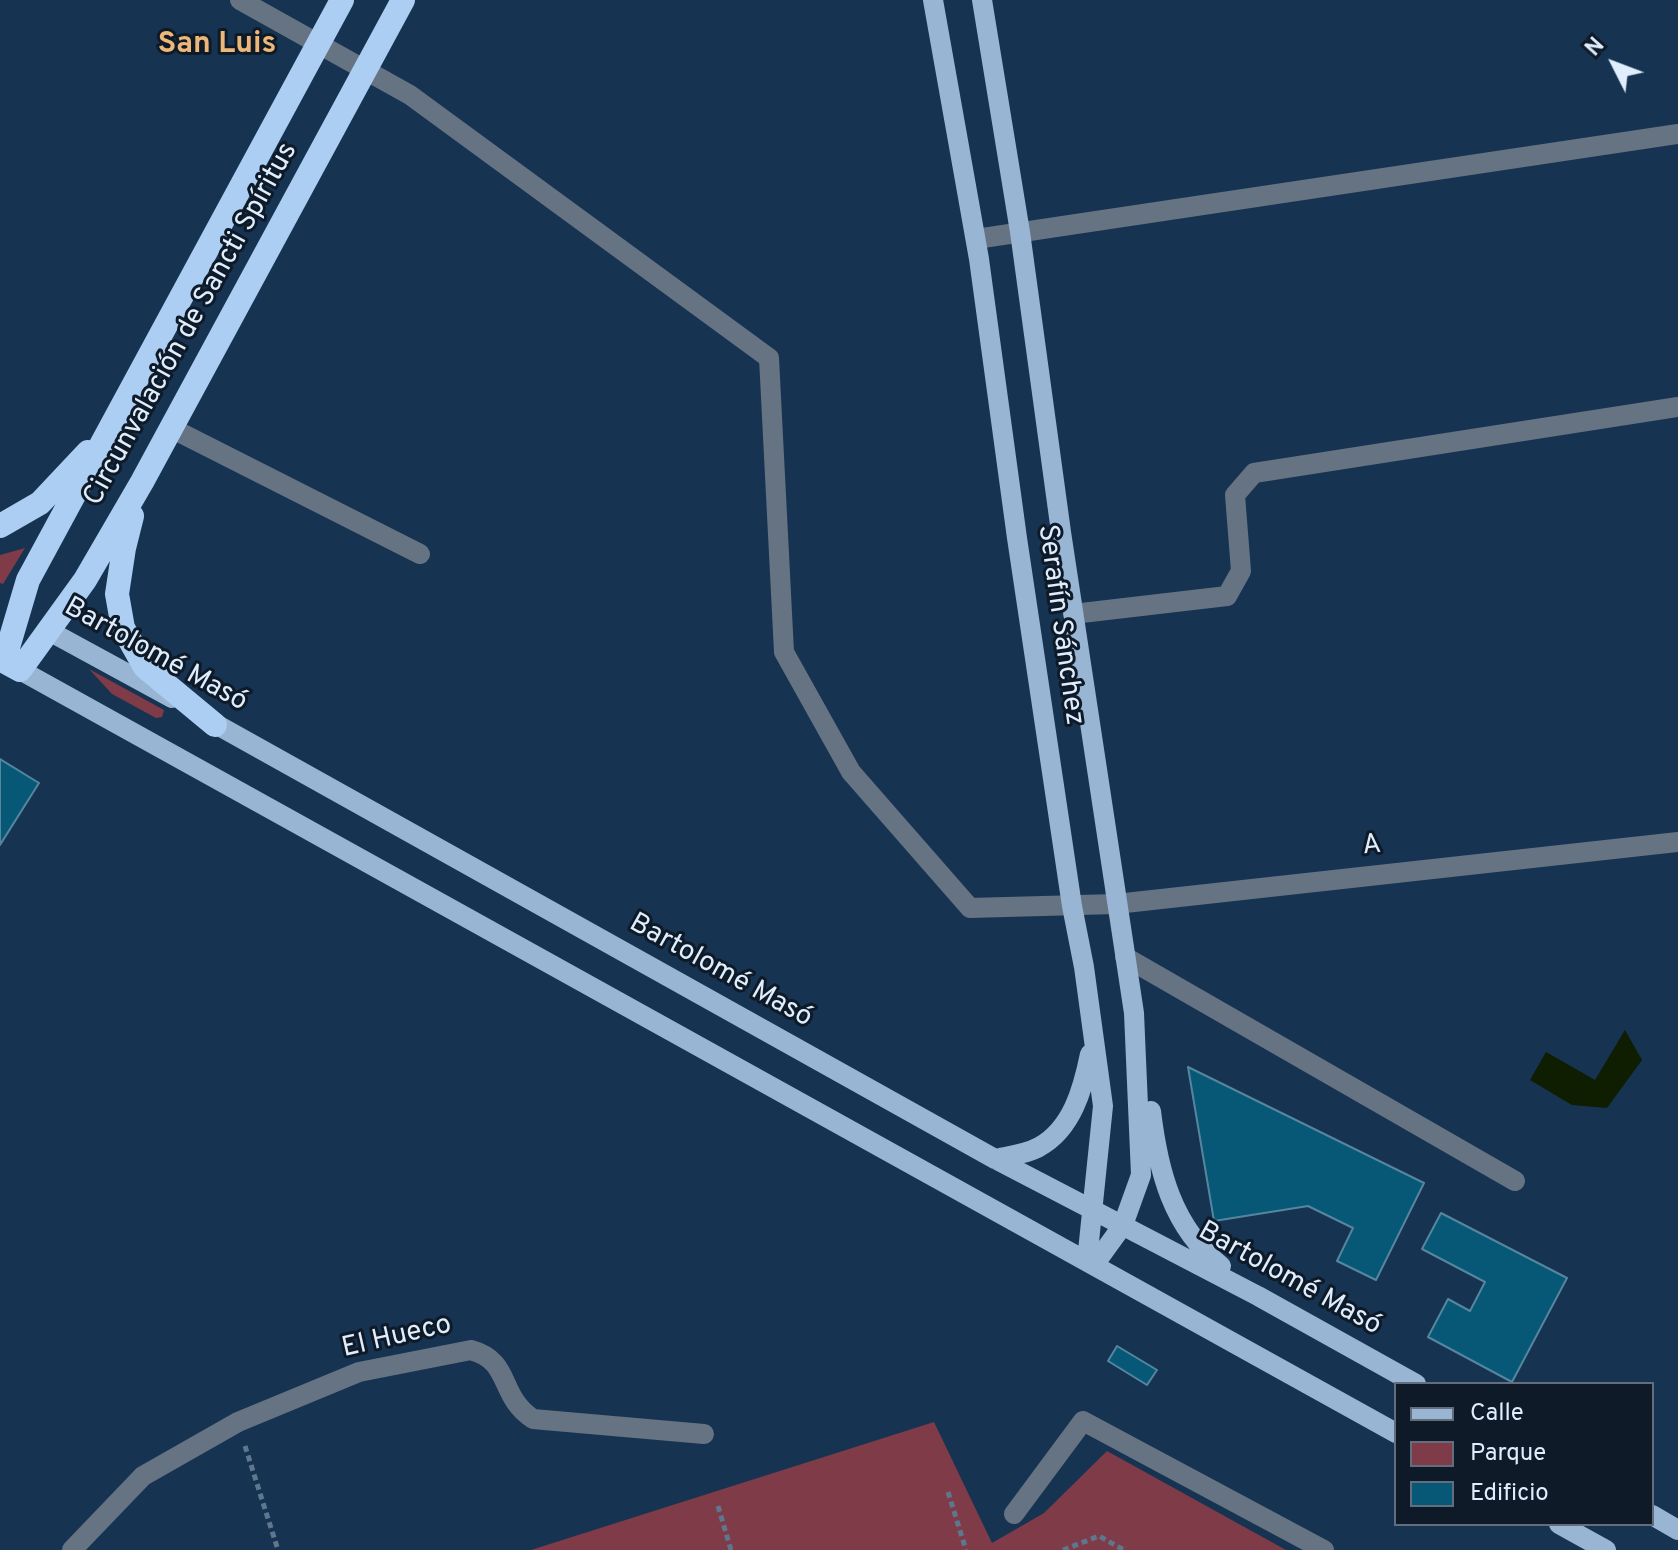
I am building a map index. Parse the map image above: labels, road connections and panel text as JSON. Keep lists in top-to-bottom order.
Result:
{
  "streets": {
    "highway": ["Circunvalación de Sancti Spíritus", "Bartolomé Masó"],
    "main road": ["Serafín Sánchez"],
    "street": ["A", "El Hueco"]
  },
  "crossings": [
    ["Circunvalación de Sancti Spíritus", "Bartolomé Masó"],
    ["Circunvalación de Sancti Spíritus", "A"],
    ["Serafín Sánchez", "Bartolomé Masó"],
    ["Serafín Sánchez", "A"]
  ],
  "districts": ["San Luis"],
  "legend": ["Calle", "Parque", "Edificio"],
  "north": "top left"
}
